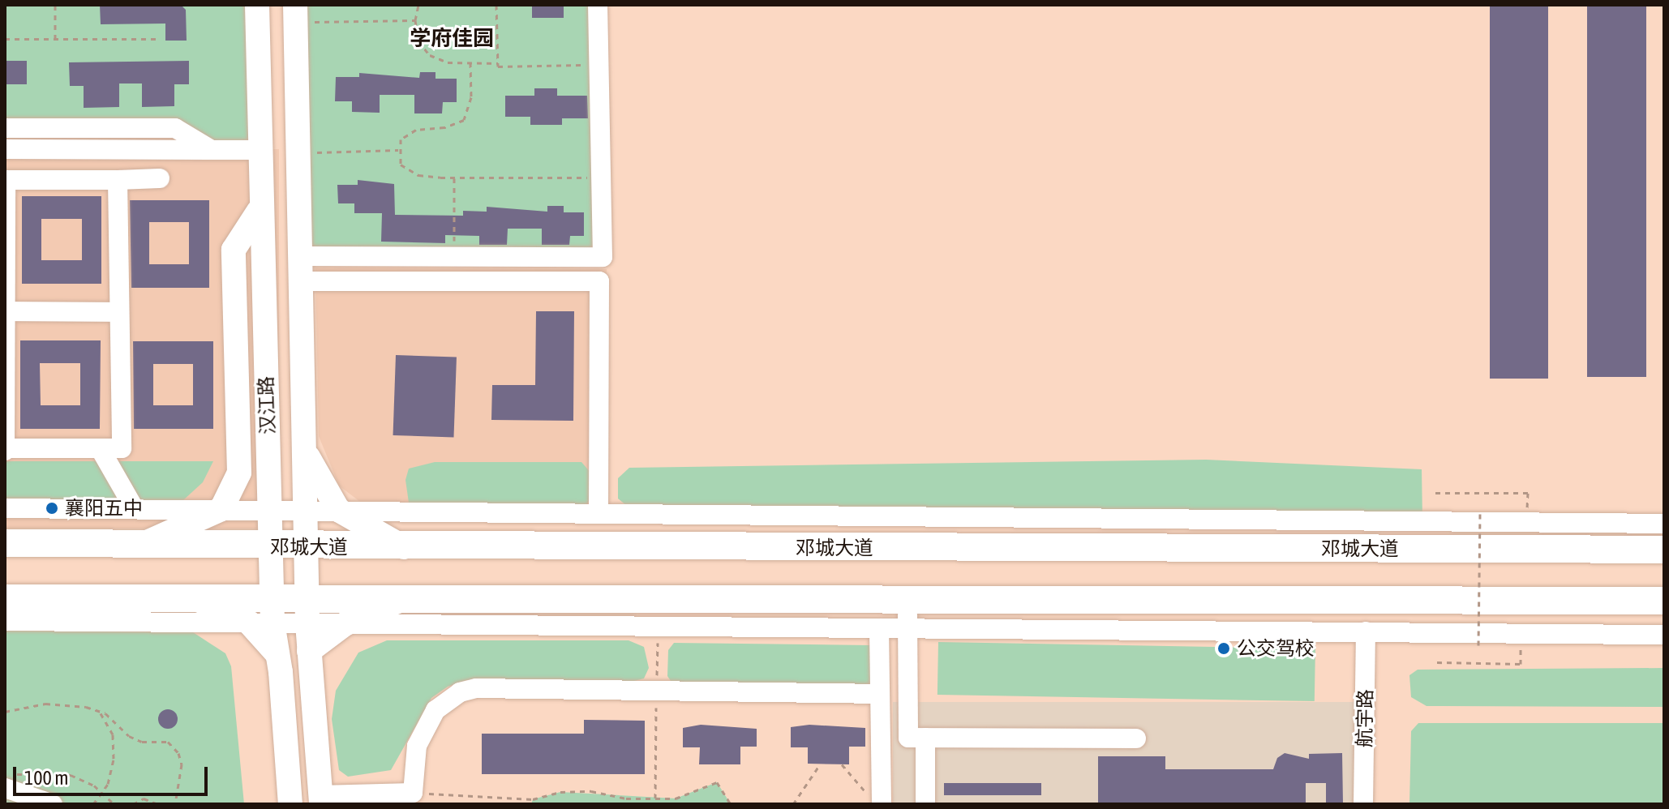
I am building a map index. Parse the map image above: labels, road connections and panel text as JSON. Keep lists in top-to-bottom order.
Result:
{
  "streets": {
    "highway": ["邓城大道"],
    "main road": ["汉江路"],
    "street": ["航宇路"]
  },
  "crossings": [
    ["汉江路", "邓城大道"]
  ],
  "districts": ["学府佳园"],
  "places": ["襄阳五中", "公交驾校"],
  "scale_bar": "100 m"
}
